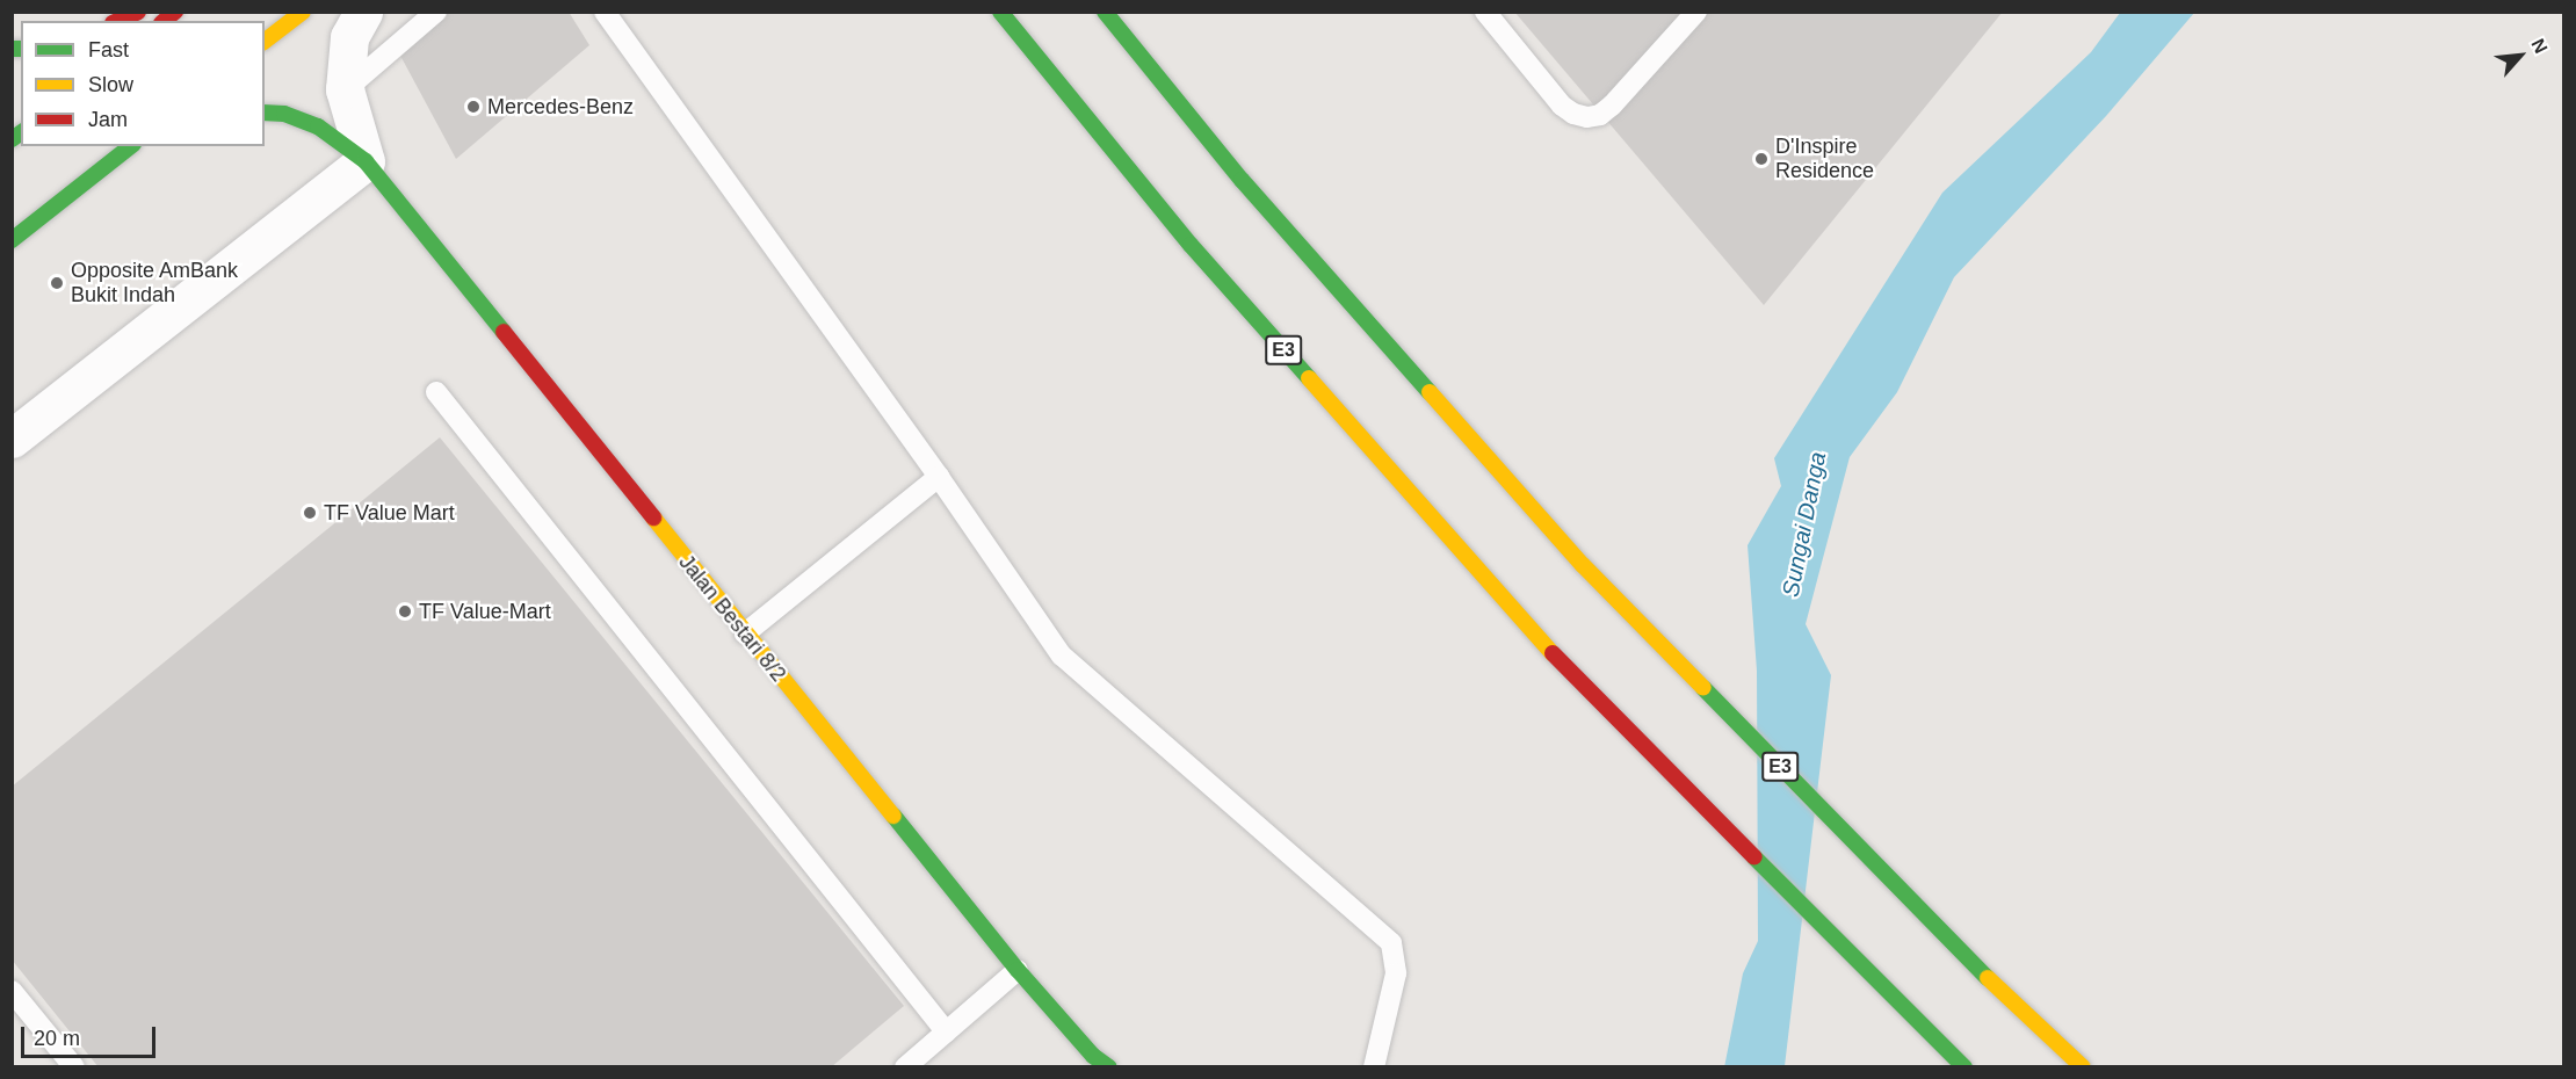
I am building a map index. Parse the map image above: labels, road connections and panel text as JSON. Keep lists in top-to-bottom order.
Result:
{
  "streets": {
    "main road": ["E3", "Jalan Bestari 8/2"]
  },
  "water": ["Sungai Danga"],
  "places": [
    "Mercedes-Benz",
    "D'Inspire Residence",
    "Opposite AmBank Bukit Indah",
    "TF Value Mart",
    "TF Value-Mart"
  ],
  "legend": ["Fast", "Slow", "Jam"],
  "scale_bar": "20 m",
  "north": "top right"
}
